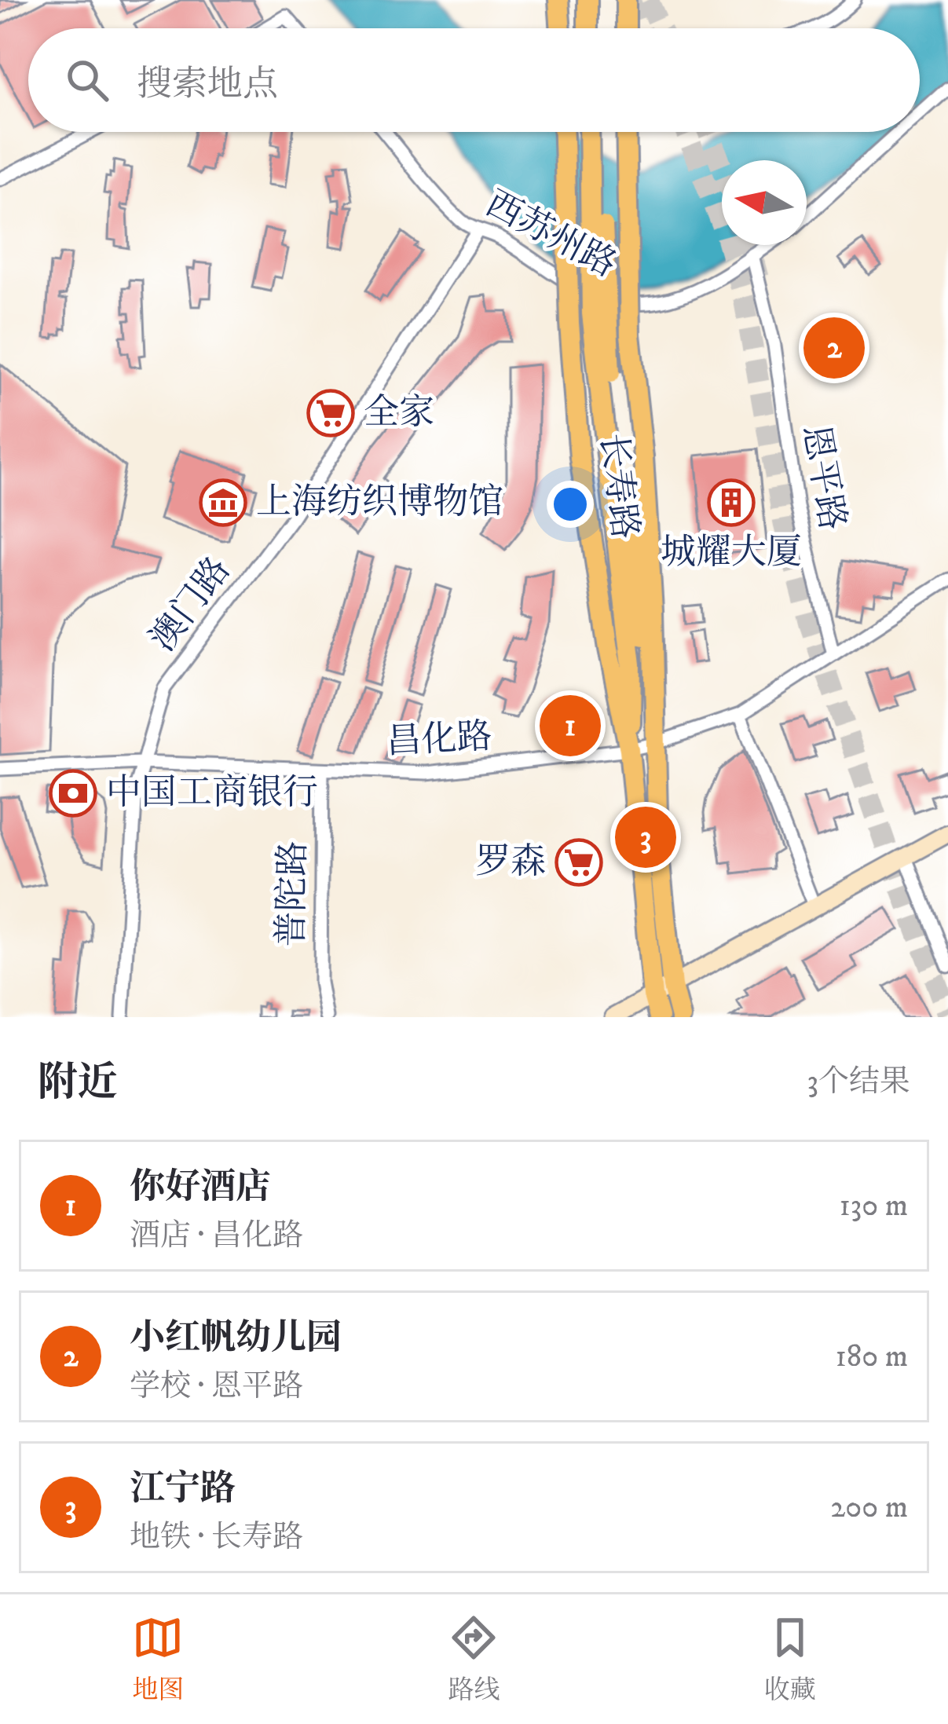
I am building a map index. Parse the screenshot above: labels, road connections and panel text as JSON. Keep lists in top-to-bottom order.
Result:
{
  "streets": {
    "main road": ["长寿路"],
    "street": [
      "西苏州路",
      "恩平路",
      "澳门路",
      "昌化路",
      "普陀路"
    ]
  },
  "crossings": [
    ["西苏州路", "恩平路"],
    ["西苏州路", "澳门路"],
    ["恩平路", "昌化路"],
    ["长寿路", "昌化路"],
    ["澳门路", "昌化路"],
    ["昌化路", "普陀路"]
  ],
  "places": {
    "supermarket": ["全家", "罗森"],
    "museum": ["上海纺织博物馆"],
    "building": ["城耀大厦"],
    "bank": ["中国工商银行"]
  },
  "north": "left",
  "page": {
    "search": "搜索地点",
    "pins": ["2", "1", "3"],
    "heading": ["附近", "3个结果"],
    "list": [
      {
        "mark": "1",
        "name": "你好酒店",
        "note": "酒店 · 昌化路",
        "value": "130 m"
      },
      {
        "mark": "2",
        "name": "小红帆幼儿园",
        "note": "学校 · 恩平路",
        "value": "180 m"
      },
      {
        "mark": "3",
        "name": "江宁路",
        "note": "地铁 · 长寿路",
        "value": "200 m"
      }
    ],
    "nav": ["地图", "路线", "收藏"]
  }
}
